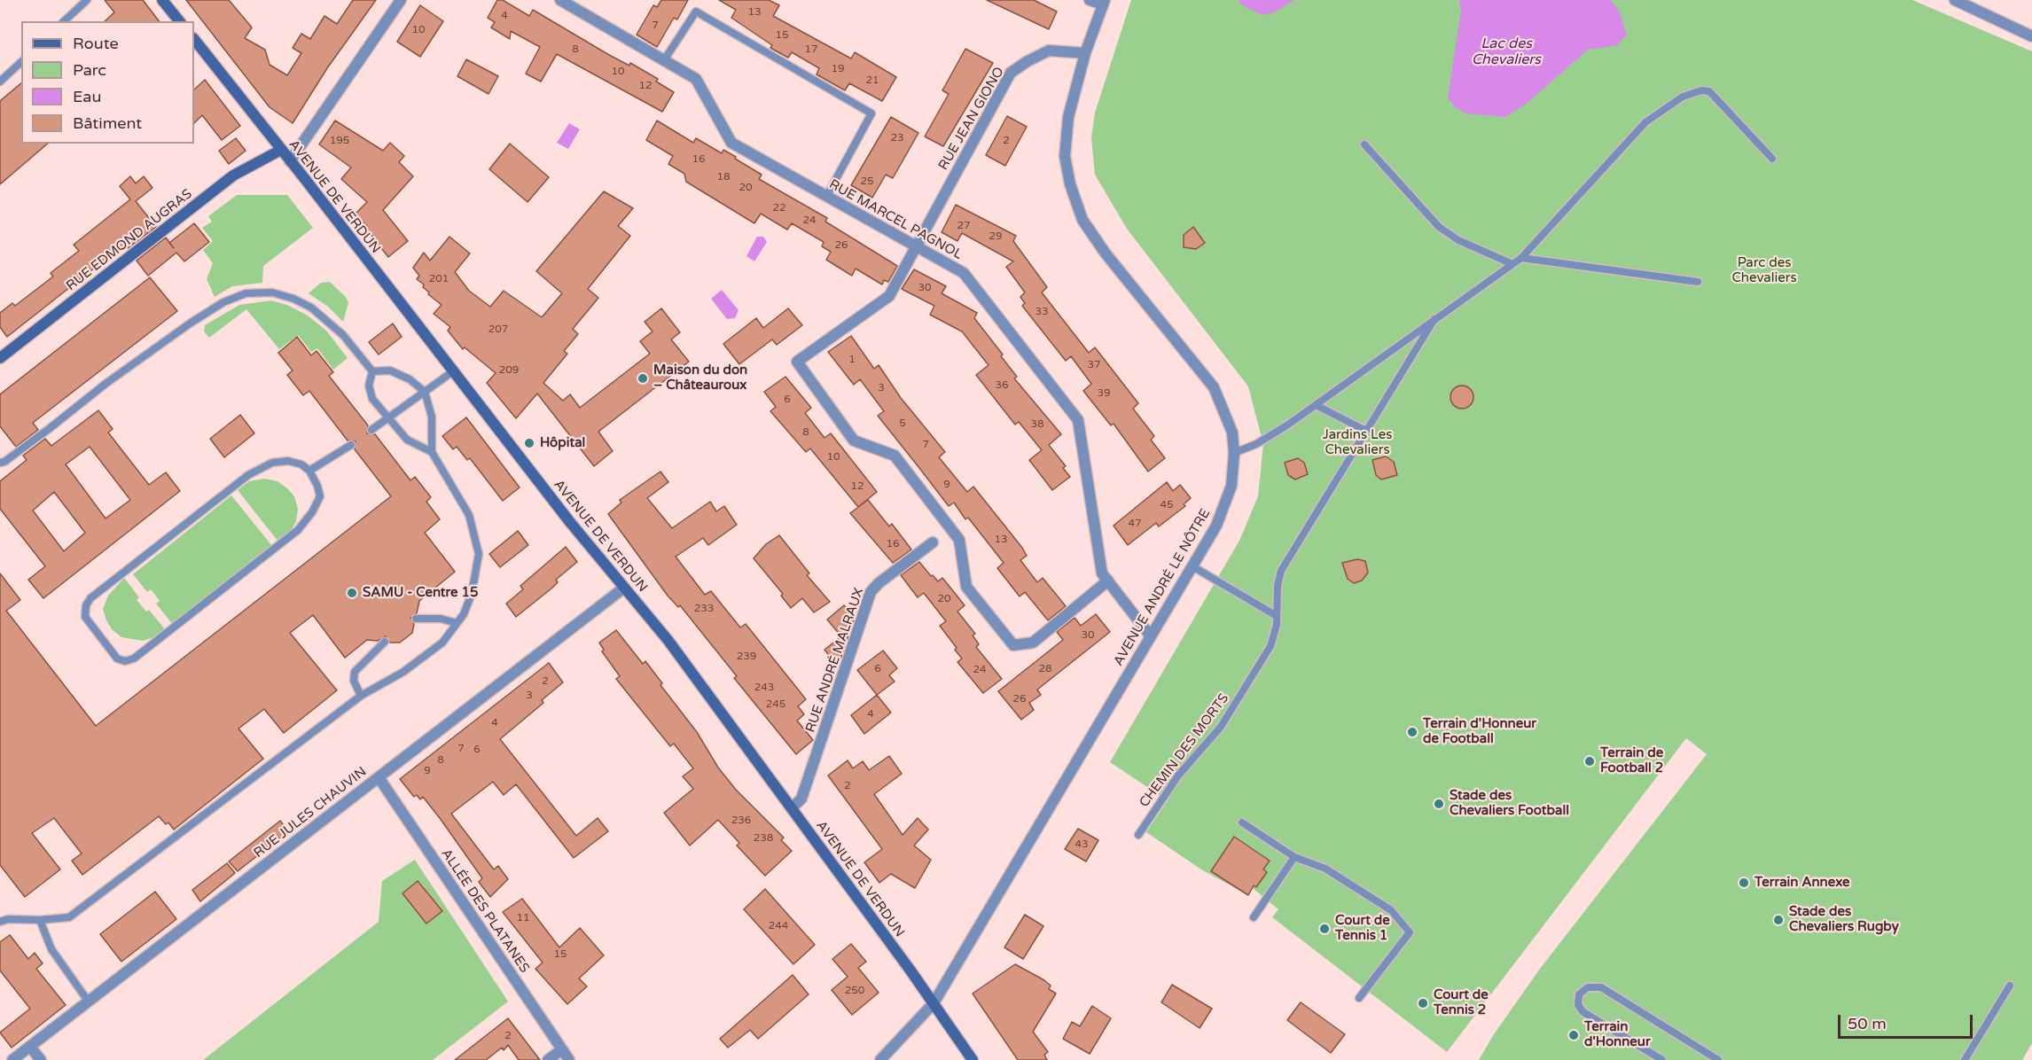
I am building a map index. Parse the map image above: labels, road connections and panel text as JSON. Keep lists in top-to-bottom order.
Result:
{
  "streets": {
    "main road": ["AVENUE DE VERDUN", "RUE EDMOND AUGRAS"],
    "street": [
      "RUE JEAN GIONO",
      "RUE MARCEL PAGNOL",
      "AVENUE ANDRÉ LE NÔTRE",
      "RUE ANDRÉ MALRAUX",
      "RUE JULES CHAUVIN",
      "ALLÉE DES PLATANES"
    ],
    "lane": ["CHEMIN DES MORTS"]
  },
  "crossings": [
    ["RUE JEAN GIONO", "RUE MARCEL PAGNOL"],
    ["RUE JEAN GIONO", "AVENUE ANDRÉ LE NÔTRE"],
    ["AVENUE DE VERDUN", "RUE EDMOND AUGRAS"],
    ["AVENUE DE VERDUN", "AVENUE ANDRÉ LE NÔTRE"],
    ["AVENUE DE VERDUN", "RUE ANDRÉ MALRAUX"],
    ["AVENUE DE VERDUN", "RUE JULES CHAUVIN"],
    ["RUE MARCEL PAGNOL", "AVENUE ANDRÉ LE NÔTRE"],
    ["RUE JULES CHAUVIN", "ALLÉE DES PLATANES"]
  ],
  "water": ["Lac des Chevaliers"],
  "parks": ["Parc des Chevaliers", "Jardins Les Chevaliers"],
  "places": [
    "Maison du don – Châteauroux",
    "Hôpital",
    "SAMU - Centre 15",
    "Terrain d'Honneur de Football",
    "Terrain de Football 2",
    "Stade des Chevaliers Football",
    "Terrain Annexe",
    "Stade des Chevaliers Rugby",
    "Court de Tennis 1",
    "Court de Tennis 2",
    "Terrain d'Honneur"
  ],
  "house_numbers": [
    "13",
    "4",
    "7",
    "10",
    "15",
    "8",
    "17",
    "19",
    "10",
    "21",
    "12",
    "23",
    "195",
    "2",
    "16",
    "18",
    "25",
    "20",
    "22",
    "24",
    "27",
    "29",
    "26",
    "201",
    "30",
    "33",
    "207",
    "1",
    "37",
    "209",
    "36",
    "3",
    "39",
    "6",
    "5",
    "38",
    "8",
    "7",
    "10",
    "9",
    "12",
    "45",
    "47",
    "13",
    "16",
    "20",
    "233",
    "30",
    "239",
    "6",
    "28",
    "24",
    "2",
    "243",
    "3",
    "26",
    "245",
    "4",
    "4",
    "7",
    "6",
    "8",
    "9",
    "2",
    "236",
    "238",
    "43",
    "11",
    "244",
    "15",
    "250",
    "2"
  ],
  "legend": [
    "Route",
    "Parc",
    "Eau",
    "Bâtiment"
  ],
  "scale_bar": "50 m"
}
